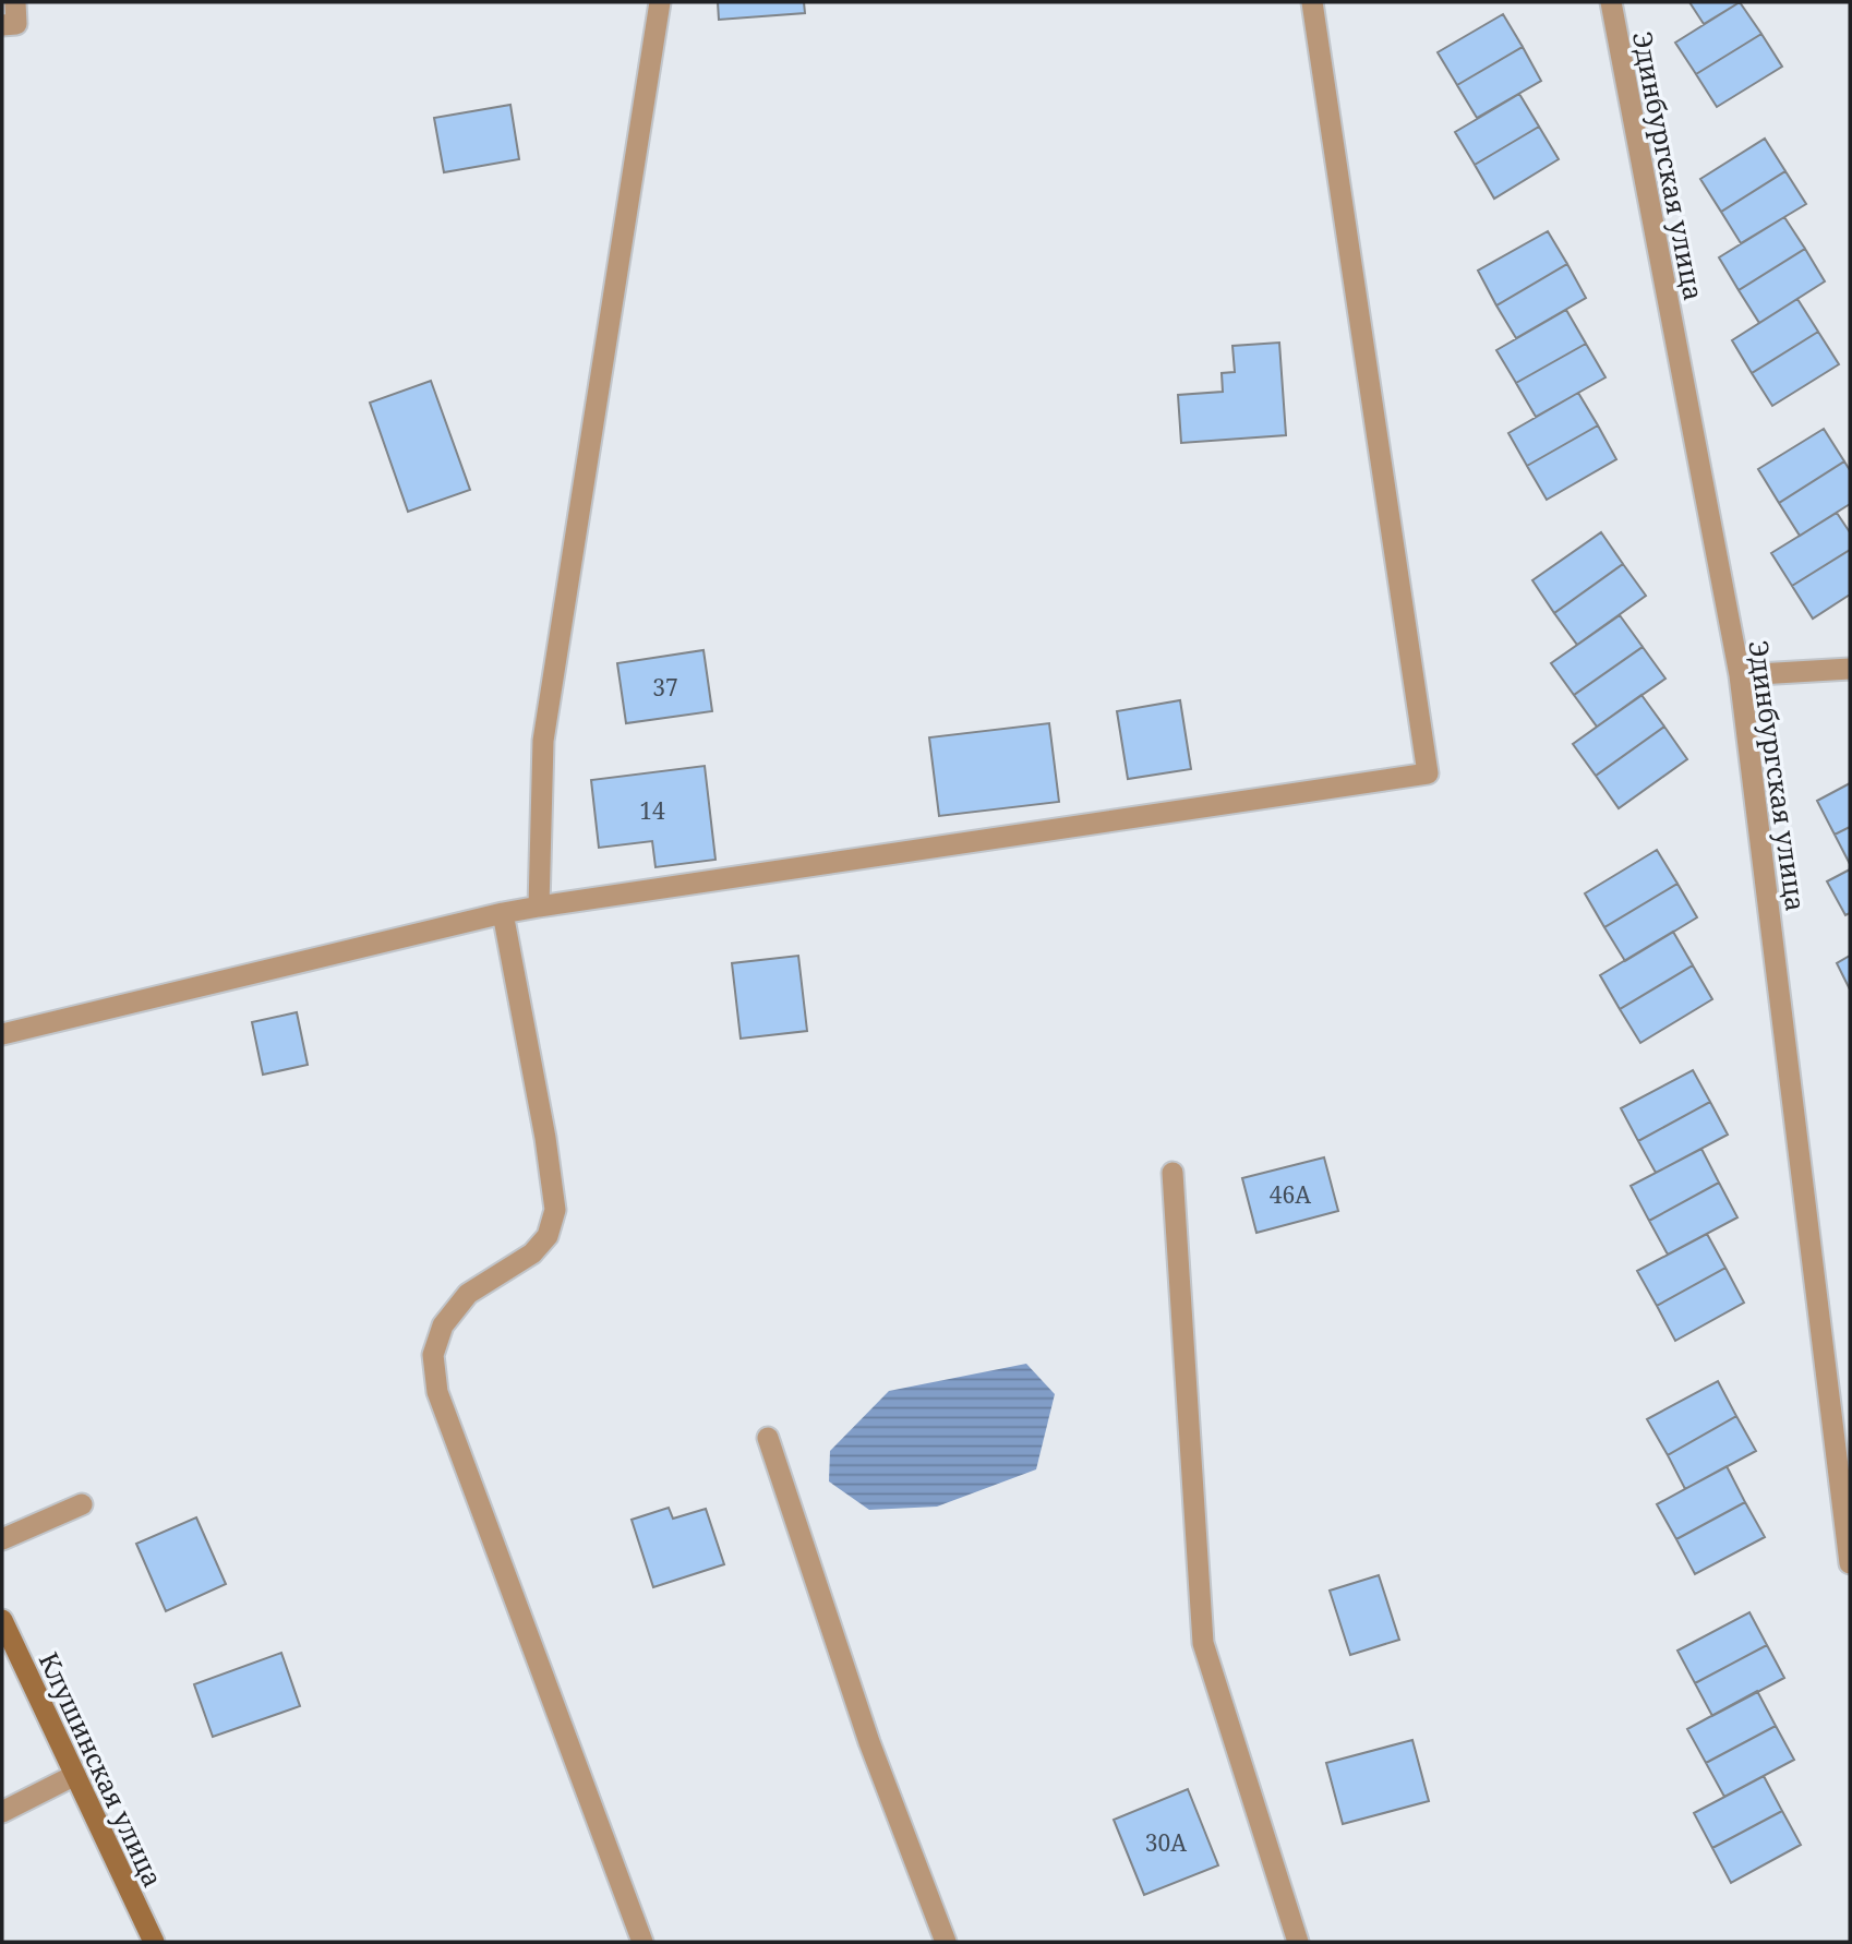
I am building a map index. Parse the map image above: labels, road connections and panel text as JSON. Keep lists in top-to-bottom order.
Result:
{
  "streets": {
    "main road": ["Клушинская улица"],
    "street": ["Эдинбургская улица"]
  },
  "house_numbers": [
    "37",
    "14",
    "46А",
    "30А"
  ]
}
